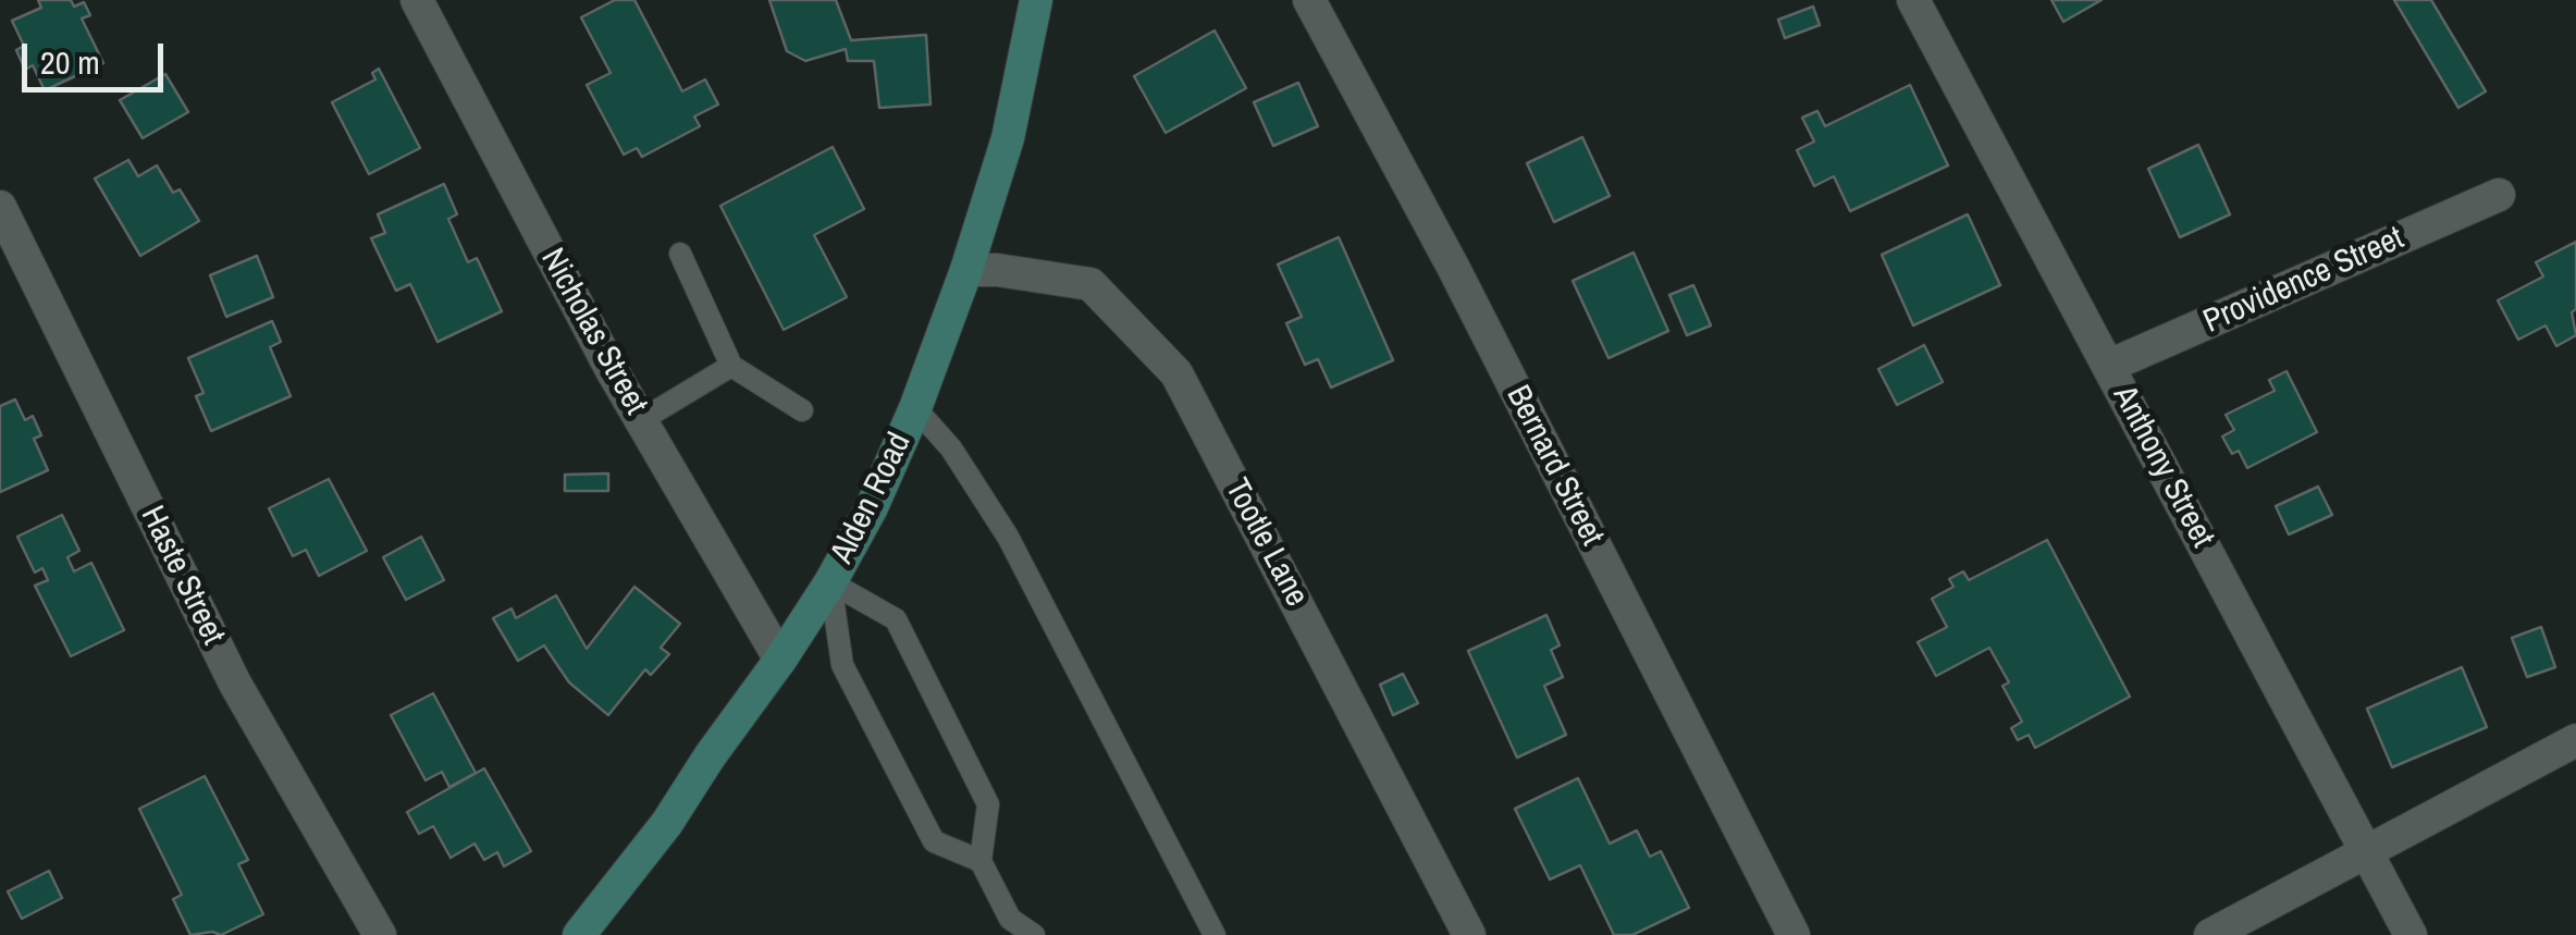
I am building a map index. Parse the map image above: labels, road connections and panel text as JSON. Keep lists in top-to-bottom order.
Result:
{
  "streets": {
    "main road": ["Alden Road"],
    "street": [
      "Providence Street",
      "Nicholas Street",
      "Bernard Street",
      "Anthony Street",
      "Tootle Lane",
      "Haste Street"
    ]
  },
  "crossings": [
    ["Providence Street", "Anthony Street"],
    ["Nicholas Street", "Alden Road"],
    ["Alden Road", "Tootle Lane"]
  ],
  "scale_bar": "20 m"
}
